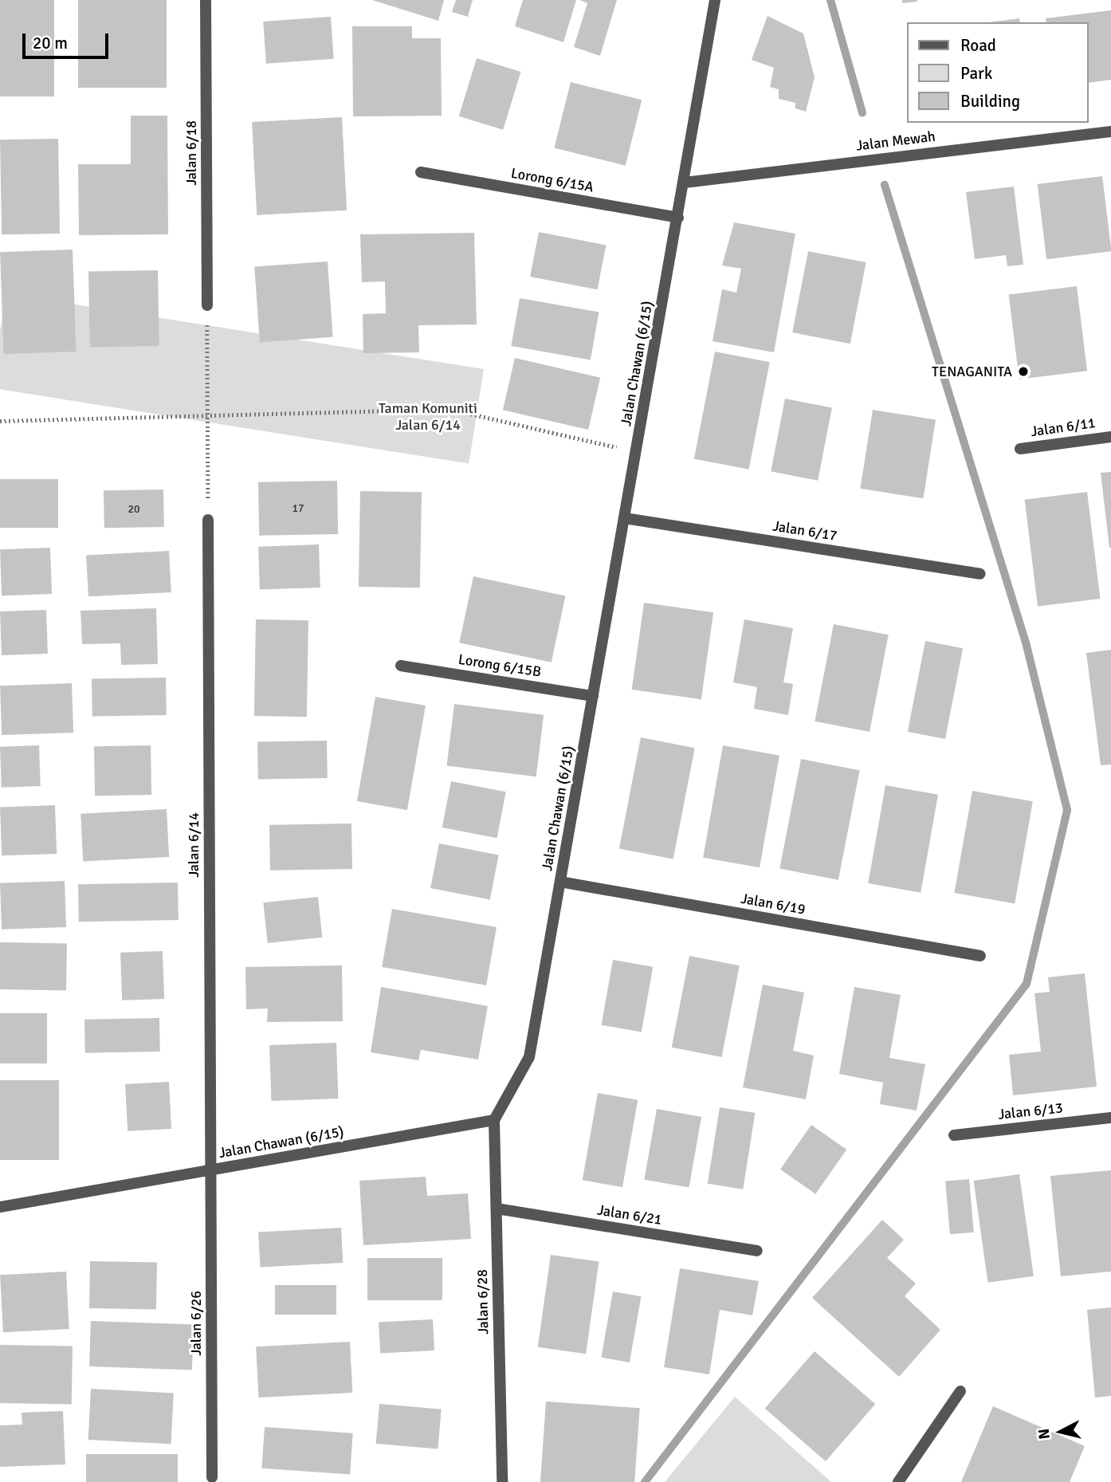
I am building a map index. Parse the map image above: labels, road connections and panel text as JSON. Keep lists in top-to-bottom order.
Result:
{
  "streets": {
    "street": [
      "Jalan Mewah",
      "Jalan 6/18",
      "Lorong 6/15A",
      "Jalan Chawan (6/15)",
      "Jalan 6/11",
      "Jalan 6/17",
      "Lorong 6/15B",
      "Jalan 6/14",
      "Jalan 6/19",
      "Jalan 6/13",
      "Jalan 6/21",
      "Jalan 6/28",
      "Jalan 6/26"
    ]
  },
  "crossings": [
    ["Jalan Mewah", "Jalan Chawan (6/15)"],
    ["Lorong 6/15A", "Jalan Chawan (6/15)"],
    ["Jalan Chawan (6/15)", "Jalan 6/17"],
    ["Jalan Chawan (6/15)", "Lorong 6/15B"],
    ["Jalan Chawan (6/15)", "Jalan 6/14"],
    ["Jalan Chawan (6/15)", "Jalan 6/19"],
    ["Jalan Chawan (6/15)", "Jalan 6/28"],
    ["Jalan Chawan (6/15)", "Jalan 6/26"],
    ["Jalan 6/14", "Jalan 6/26"],
    ["Jalan 6/21", "Jalan 6/28"]
  ],
  "parks": ["Taman Komuniti Jalan 6/14"],
  "places": ["TENAGANITA"],
  "house_numbers": ["17", "20"],
  "legend": ["Road", "Park", "Building"],
  "scale_bar": "20 m",
  "north": "left"
}
